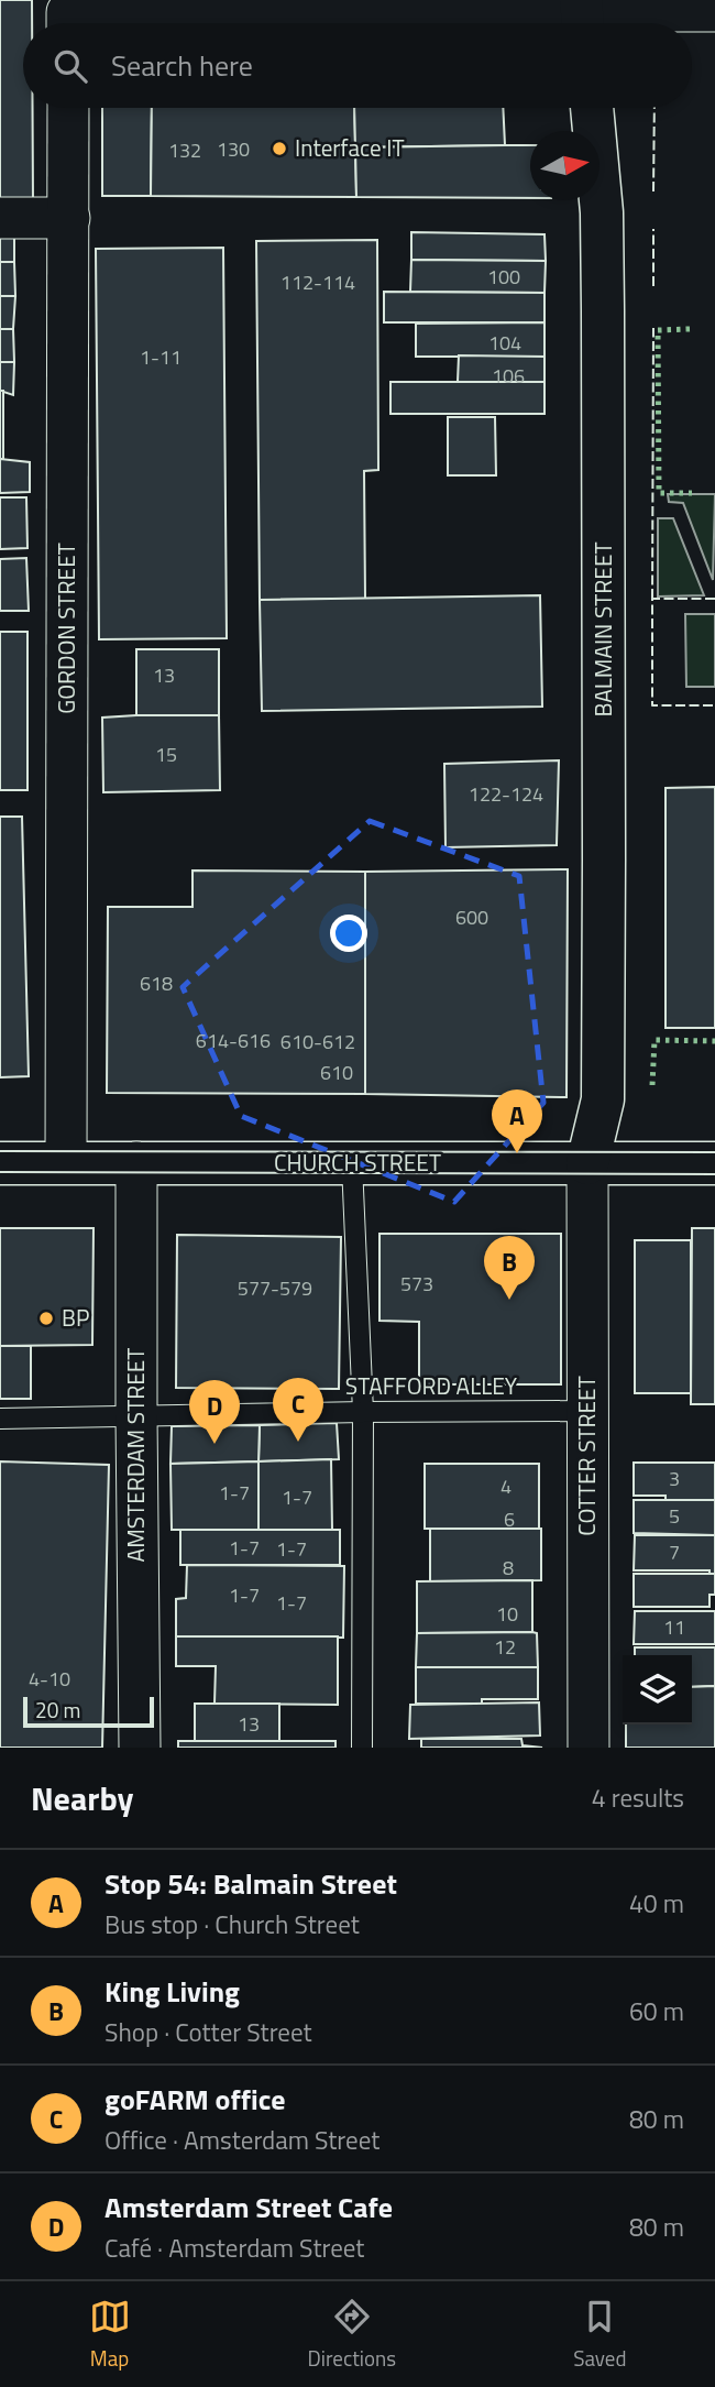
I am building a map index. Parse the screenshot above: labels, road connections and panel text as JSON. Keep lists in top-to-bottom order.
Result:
{
  "streets": {
    "street": [
      "GORDON STREET",
      "BALMAIN STREET",
      "CHURCH STREET",
      "AMSTERDAM STREET",
      "COTTER STREET"
    ],
    "lane": ["STAFFORD ALLEY"]
  },
  "crossings": [
    ["GORDON STREET", "CHURCH STREET"],
    ["BALMAIN STREET", "CHURCH STREET"],
    ["BALMAIN STREET", "COTTER STREET"],
    ["CHURCH STREET", "AMSTERDAM STREET"],
    ["CHURCH STREET", "COTTER STREET"],
    ["STAFFORD ALLEY", "AMSTERDAM STREET"],
    ["STAFFORD ALLEY", "COTTER STREET"]
  ],
  "places": ["Interface IT", "BP"],
  "house_numbers": [
    "130",
    "132",
    "100",
    "112-114",
    "104",
    "1-11",
    "106",
    "13",
    "15",
    "122-124",
    "600",
    "618",
    "614-616",
    "610-612",
    "610",
    "573",
    "577-579",
    "3",
    "4",
    "1-7",
    "1-7",
    "5",
    "6",
    "1-7",
    "1-7",
    "7",
    "8",
    "1-7",
    "1-7",
    "10",
    "11",
    "12",
    "4-10",
    "13"
  ],
  "scale_bar": "20 m",
  "north": "right",
  "page": {
    "search": "Search here",
    "pins": [
      "A",
      "B",
      "C",
      "D"
    ],
    "scale": "20 m",
    "heading": ["Nearby", "4 results"],
    "list": [
      {
        "mark": "A",
        "name": "Stop 54: Balmain Street",
        "note": "Bus stop · Church Street",
        "value": "40 m"
      },
      {
        "mark": "B",
        "name": "King Living",
        "note": "Shop · Cotter Street",
        "value": "60 m"
      },
      {
        "mark": "C",
        "name": "goFARM office",
        "note": "Office · Amsterdam Street",
        "value": "80 m"
      },
      {
        "mark": "D",
        "name": "Amsterdam Street Cafe",
        "note": "Café · Amsterdam Street",
        "value": "80 m"
      }
    ],
    "nav": ["Map", "Directions", "Saved"]
  }
}
